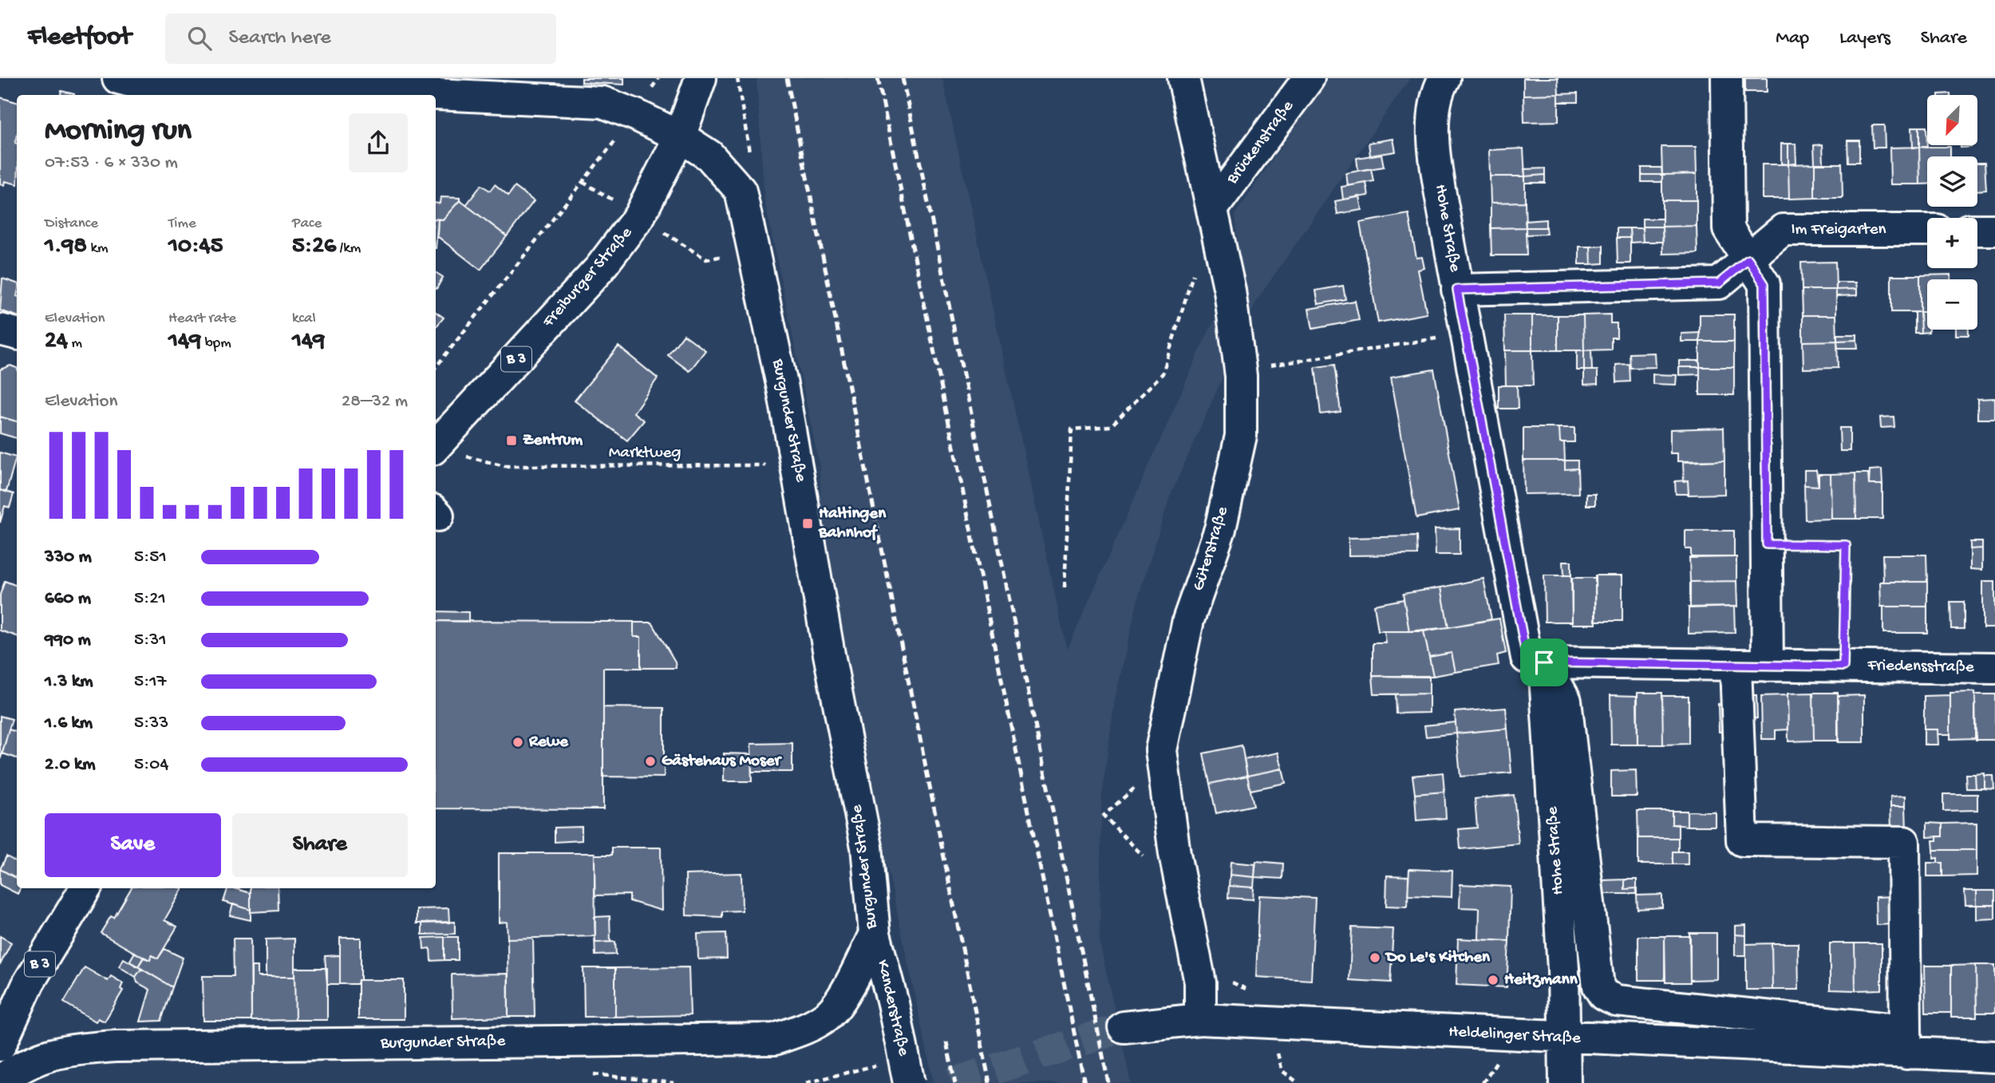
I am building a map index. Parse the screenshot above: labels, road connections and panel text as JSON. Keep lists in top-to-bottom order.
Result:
{
  "streets": {
    "street": [
      "Brückenstraße",
      "Hohe Straße",
      "Im Freigarten",
      "Freiburger Straße",
      "B 3",
      "Burgunder Straße",
      "Güterstraße",
      "Friedensstraße",
      "Kanderstraße",
      "Heldelinger Straße"
    ],
    "path": ["Marktweg"]
  },
  "crossings": [
    ["Brückenstraße", "Güterstraße"],
    ["Hohe Straße", "Im Freigarten"],
    ["Hohe Straße", "Friedensstraße"],
    ["Hohe Straße", "Heldelinger Straße"],
    ["Freiburger Straße", "Burgunder Straße"],
    ["Freiburger Straße", "Marktweg"],
    ["Burgunder Straße", "Marktweg"],
    ["Burgunder Straße", "Kanderstraße"],
    ["Güterstraße", "Heldelinger Straße"]
  ],
  "places": {
    "transit": ["Zentrum", "Haltingen Bahnhof"],
    "other": [
      "Rewe",
      "Gästehaus Moser",
      "Do Le's Kitchen",
      "Heitzmann"
    ]
  },
  "north": "bottom left",
  "page": {
    "header": "Fleetfoot",
    "search": "Search here",
    "nav": ["Map", "Layers", "Share"],
    "map_buttons": ["+", "−"],
    "heading": ["Morning run", "07:53 · 6 × 330 m"],
    "stats": [
      ["Distance", "1.98 km"],
      ["Time", "10:45"],
      ["Pace", "5:26 /km"],
      ["Elevation", "24 m"],
      ["Heart rate", "149 bpm"],
      ["kcal", "149"]
    ],
    "chart": ["Elevation", "28–32 m"],
    "list": [
      {
        "name": "330 m",
        "note": "5:51"
      },
      {
        "name": "660 m",
        "note": "5:21"
      },
      {
        "name": "990 m",
        "note": "5:31"
      },
      {
        "name": "1.3 km",
        "note": "5:17"
      },
      {
        "name": "1.6 km",
        "note": "5:33"
      },
      {
        "name": "2.0 km",
        "note": "5:04"
      }
    ],
    "buttons": ["Save", "Share"]
  }
}
